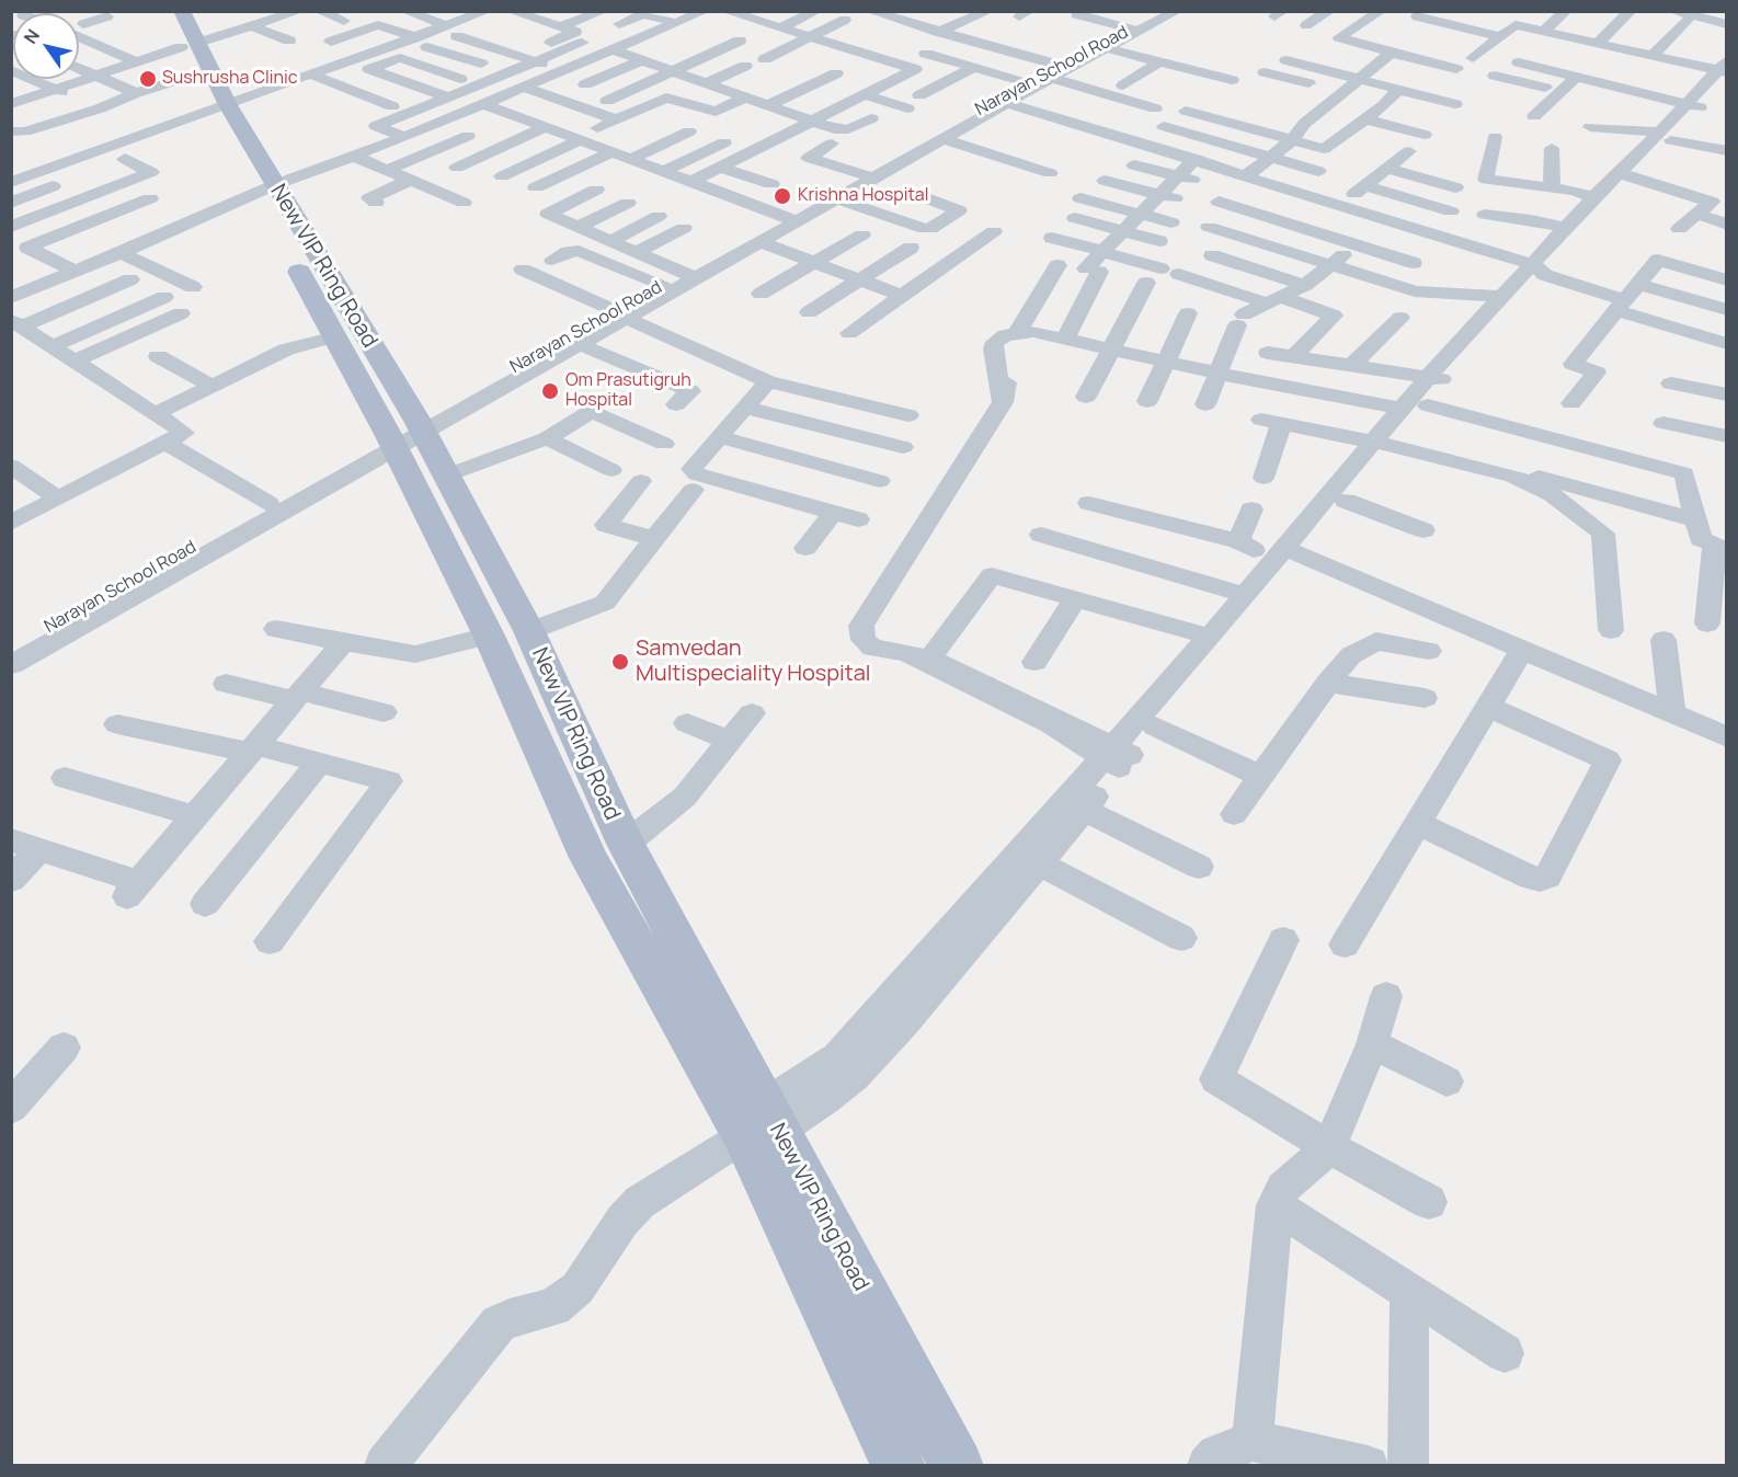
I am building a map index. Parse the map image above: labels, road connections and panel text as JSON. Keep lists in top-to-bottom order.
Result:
{
  "streets": {
    "main road": ["New VIP Ring Road"],
    "street": ["Narayan School Road"]
  },
  "crossings": [
    ["Narayan School Road", "New VIP Ring Road"]
  ],
  "places": [
    "Sushrusha Clinic",
    "Krishna Hospital",
    "Om Prasutigruh Hospital",
    "Samvedan Multispeciality Hospital"
  ],
  "north": "top left"
}
